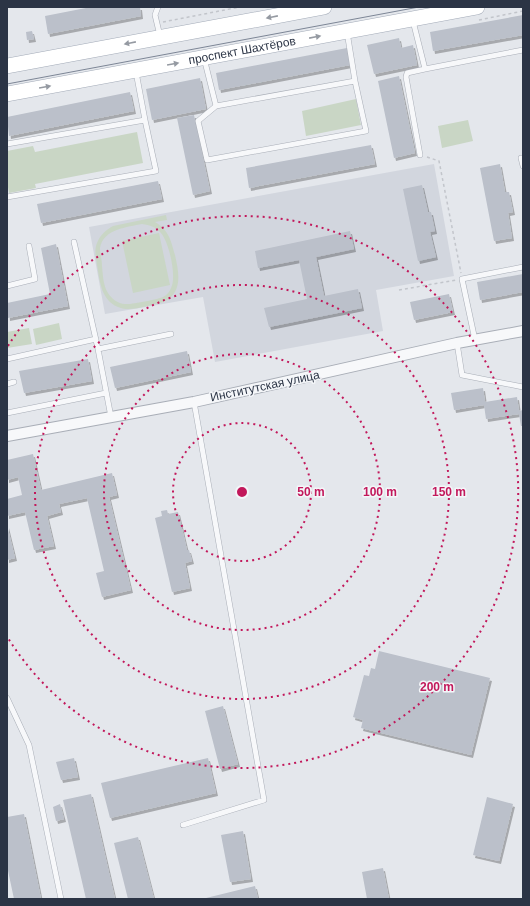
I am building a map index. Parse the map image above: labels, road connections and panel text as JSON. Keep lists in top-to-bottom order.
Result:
{
  "streets": {
    "main road": ["проспект Шахтёров"],
    "street": ["Институтская улица"]
  },
  "rings": [
    "50 m",
    "100 m",
    "150 m",
    "200 m"
  ]
}
